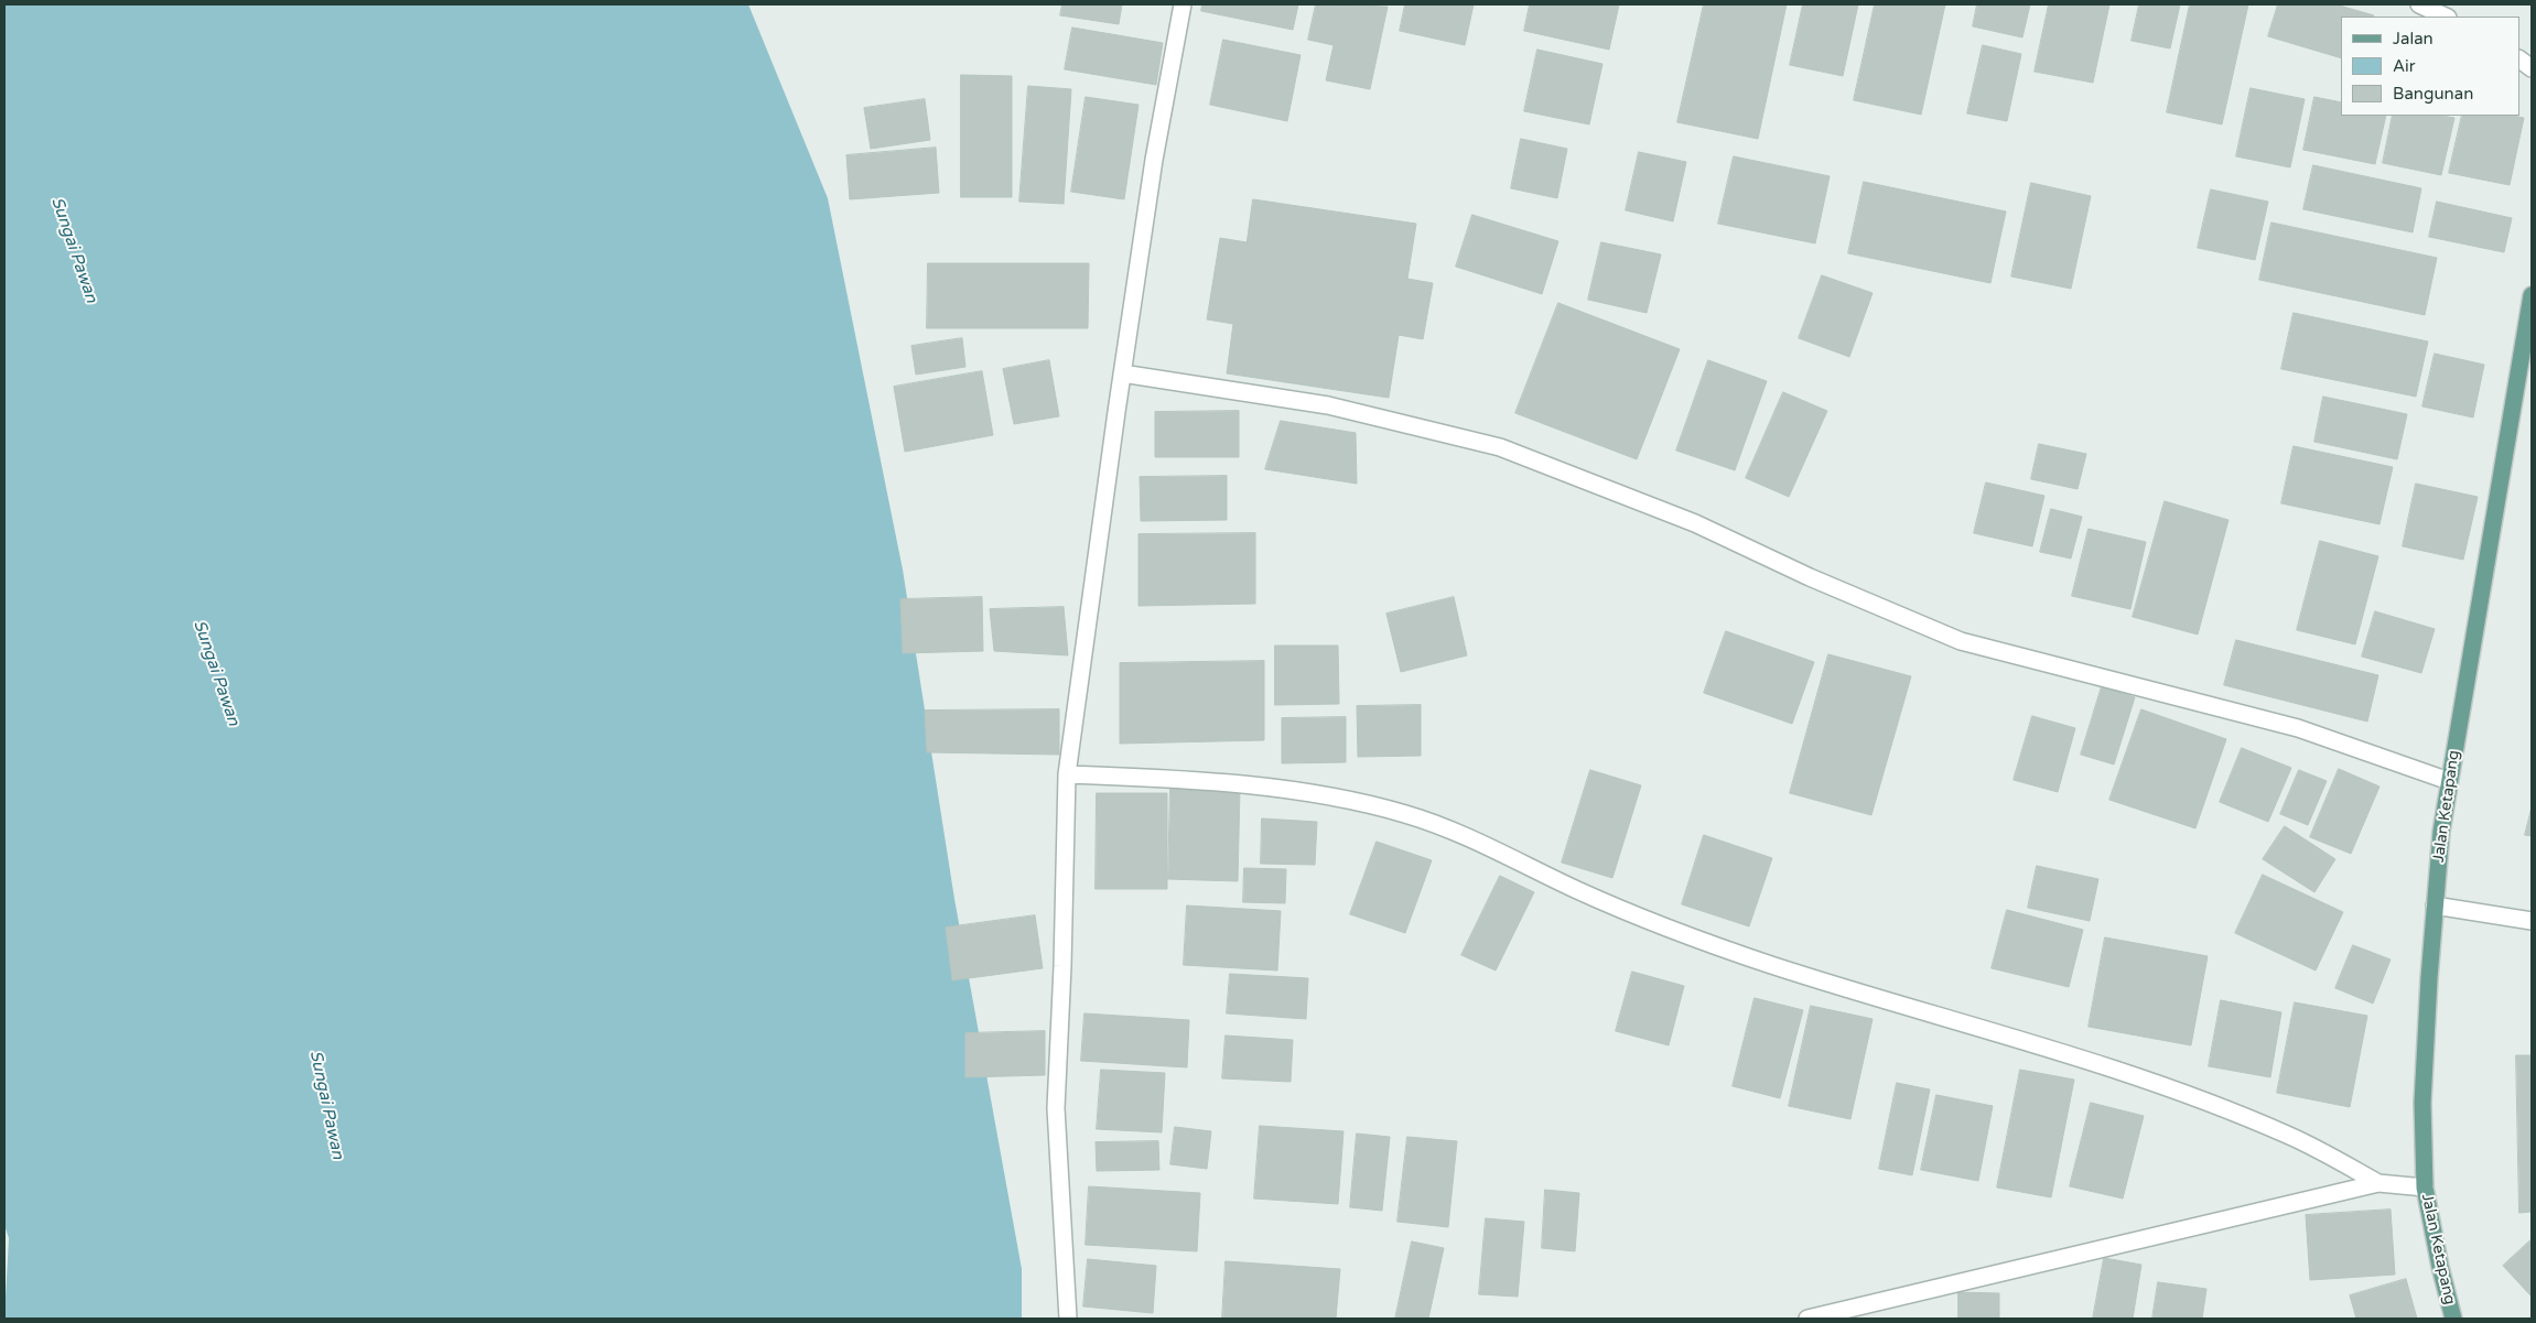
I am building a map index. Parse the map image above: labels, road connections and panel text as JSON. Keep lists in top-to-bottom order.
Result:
{
  "streets": {
    "main road": ["Jalan Ketapang"]
  },
  "water": ["Sungai Pawan"],
  "legend": ["Jalan", "Air", "Bangunan"]
}
